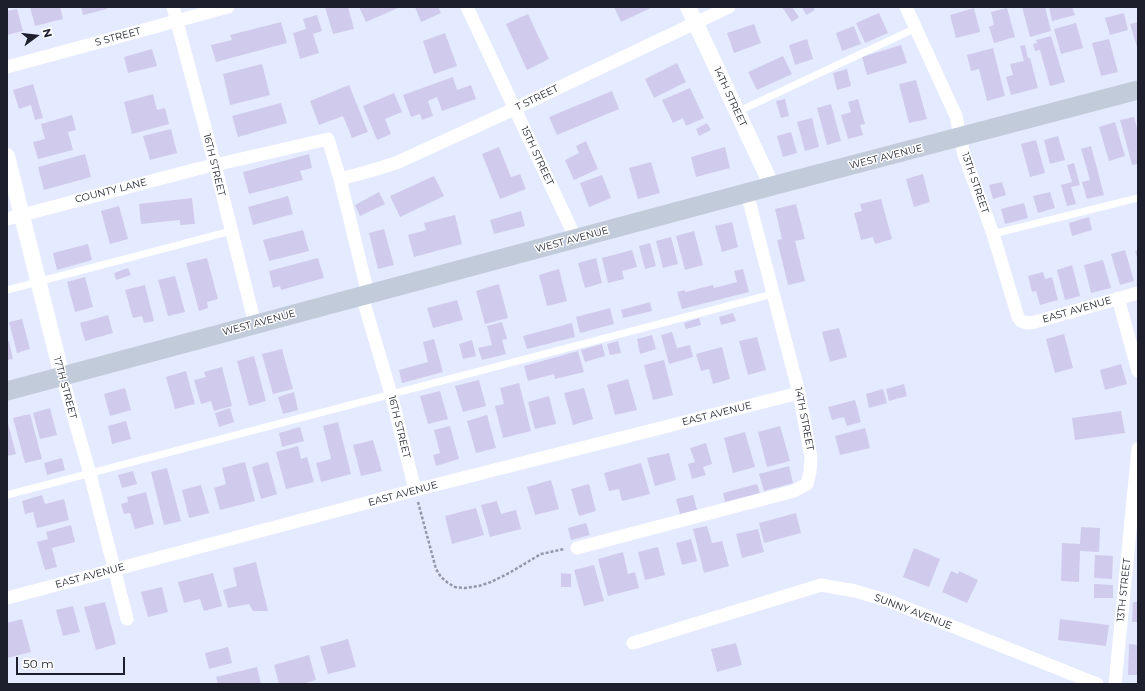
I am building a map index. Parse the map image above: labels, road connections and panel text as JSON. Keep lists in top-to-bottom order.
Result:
{
  "streets": {
    "main road": ["WEST AVENUE"],
    "street": [
      "S STREET",
      "14TH STREET",
      "T STREET",
      "15TH STREET",
      "16TH STREET",
      "13TH STREET",
      "COUNTY LANE",
      "EAST AVENUE",
      "17TH STREET",
      "SUNNY AVENUE"
    ]
  },
  "crossings": [
    ["S STREET", "16TH STREET"],
    ["14TH STREET", "T STREET"],
    ["14TH STREET", "WEST AVENUE"],
    ["14TH STREET", "EAST AVENUE"],
    ["T STREET", "15TH STREET"],
    ["15TH STREET", "WEST AVENUE"],
    ["WEST AVENUE", "16TH STREET"],
    ["WEST AVENUE", "13TH STREET"],
    ["WEST AVENUE", "17TH STREET"],
    ["16TH STREET", "COUNTY LANE"],
    ["16TH STREET", "EAST AVENUE"],
    ["13TH STREET", "EAST AVENUE"],
    ["COUNTY LANE", "17TH STREET"],
    ["EAST AVENUE", "17TH STREET"]
  ],
  "scale_bar": "50 m",
  "north": "right"
}
